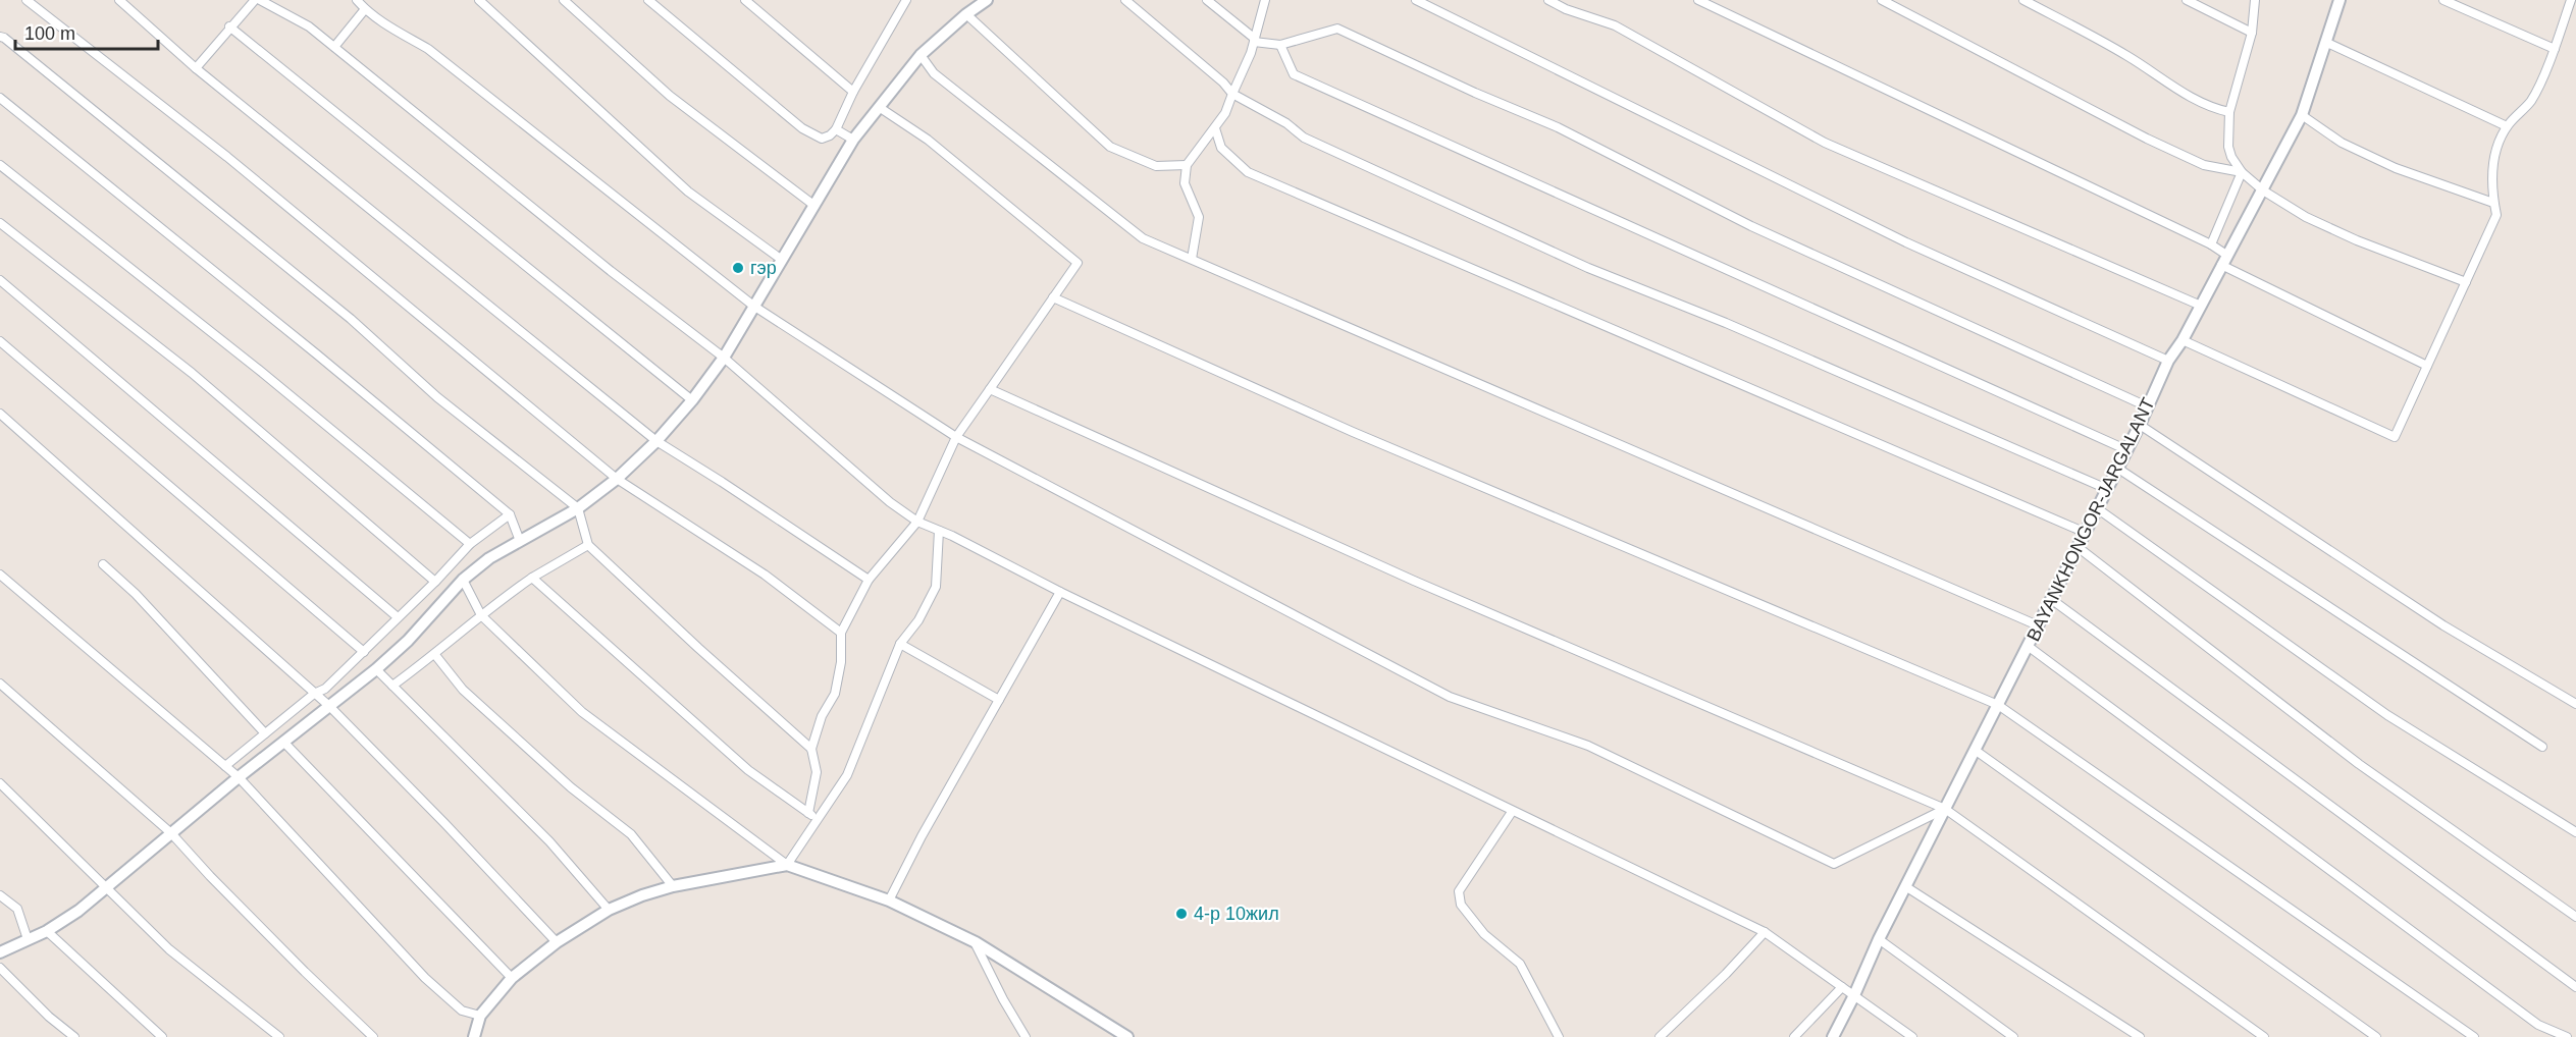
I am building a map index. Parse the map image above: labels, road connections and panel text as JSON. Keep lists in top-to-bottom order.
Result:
{
  "streets": {
    "street": ["BAYANKHONGOR-JARGALANT"]
  },
  "places": ["гэр", "4-р 10жил"],
  "scale_bar": "100 m"
}
